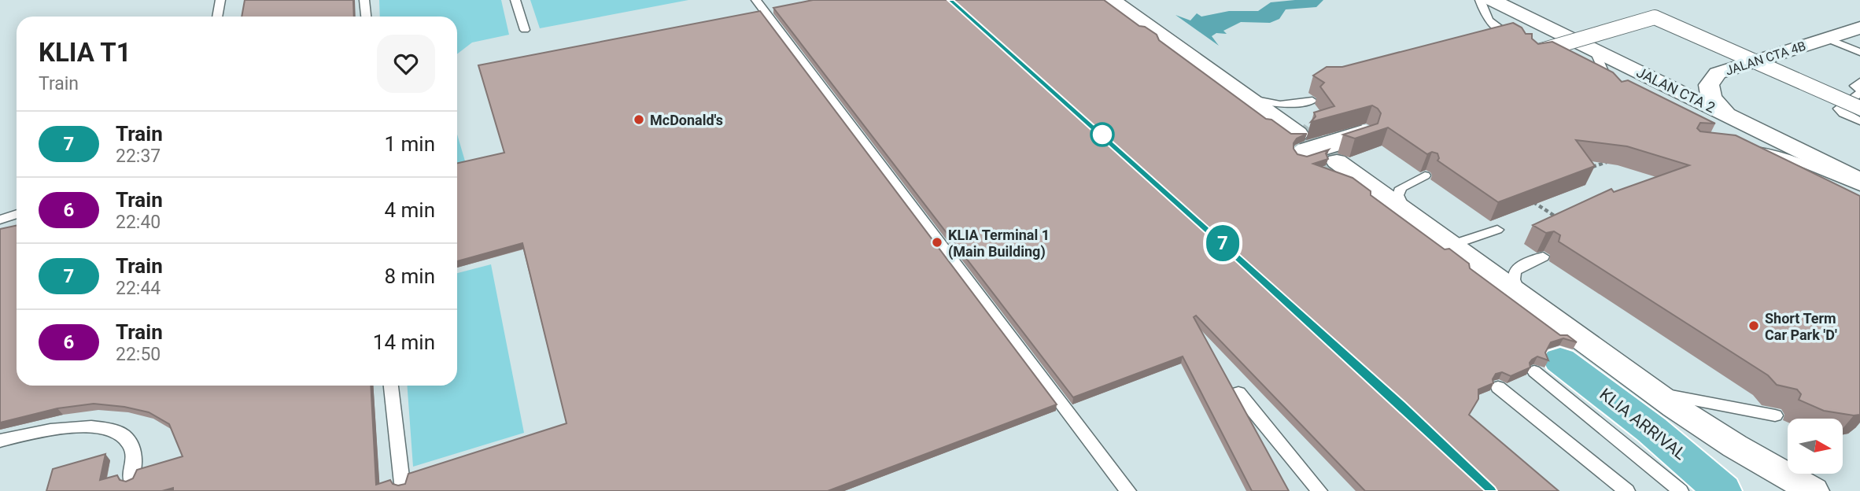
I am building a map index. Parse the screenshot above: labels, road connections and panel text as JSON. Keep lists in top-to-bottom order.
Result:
{
  "streets": {
    "main road": ["KLIA ARRIVAL"],
    "street": ["JALAN CTA 4B", "JALAN CTA 2"]
  },
  "crossings": [
    ["JALAN CTA 4B", "JALAN CTA 2"]
  ],
  "places": ["McDonald's", "KLIA Terminal 1 (Main Building)", "Short Term Car Park 'D'"],
  "north": "right",
  "page": {
    "on_map": "7",
    "heading": ["KLIA T1", "Train"],
    "list": [
      {
        "mark": "7",
        "name": "Train",
        "note": "22:37",
        "value": "1 min"
      },
      {
        "mark": "6",
        "name": "Train",
        "note": "22:40",
        "value": "4 min"
      },
      {
        "mark": "7",
        "name": "Train",
        "note": "22:44",
        "value": "8 min"
      },
      {
        "mark": "6",
        "name": "Train",
        "note": "22:50",
        "value": "14 min"
      }
    ]
  }
}
